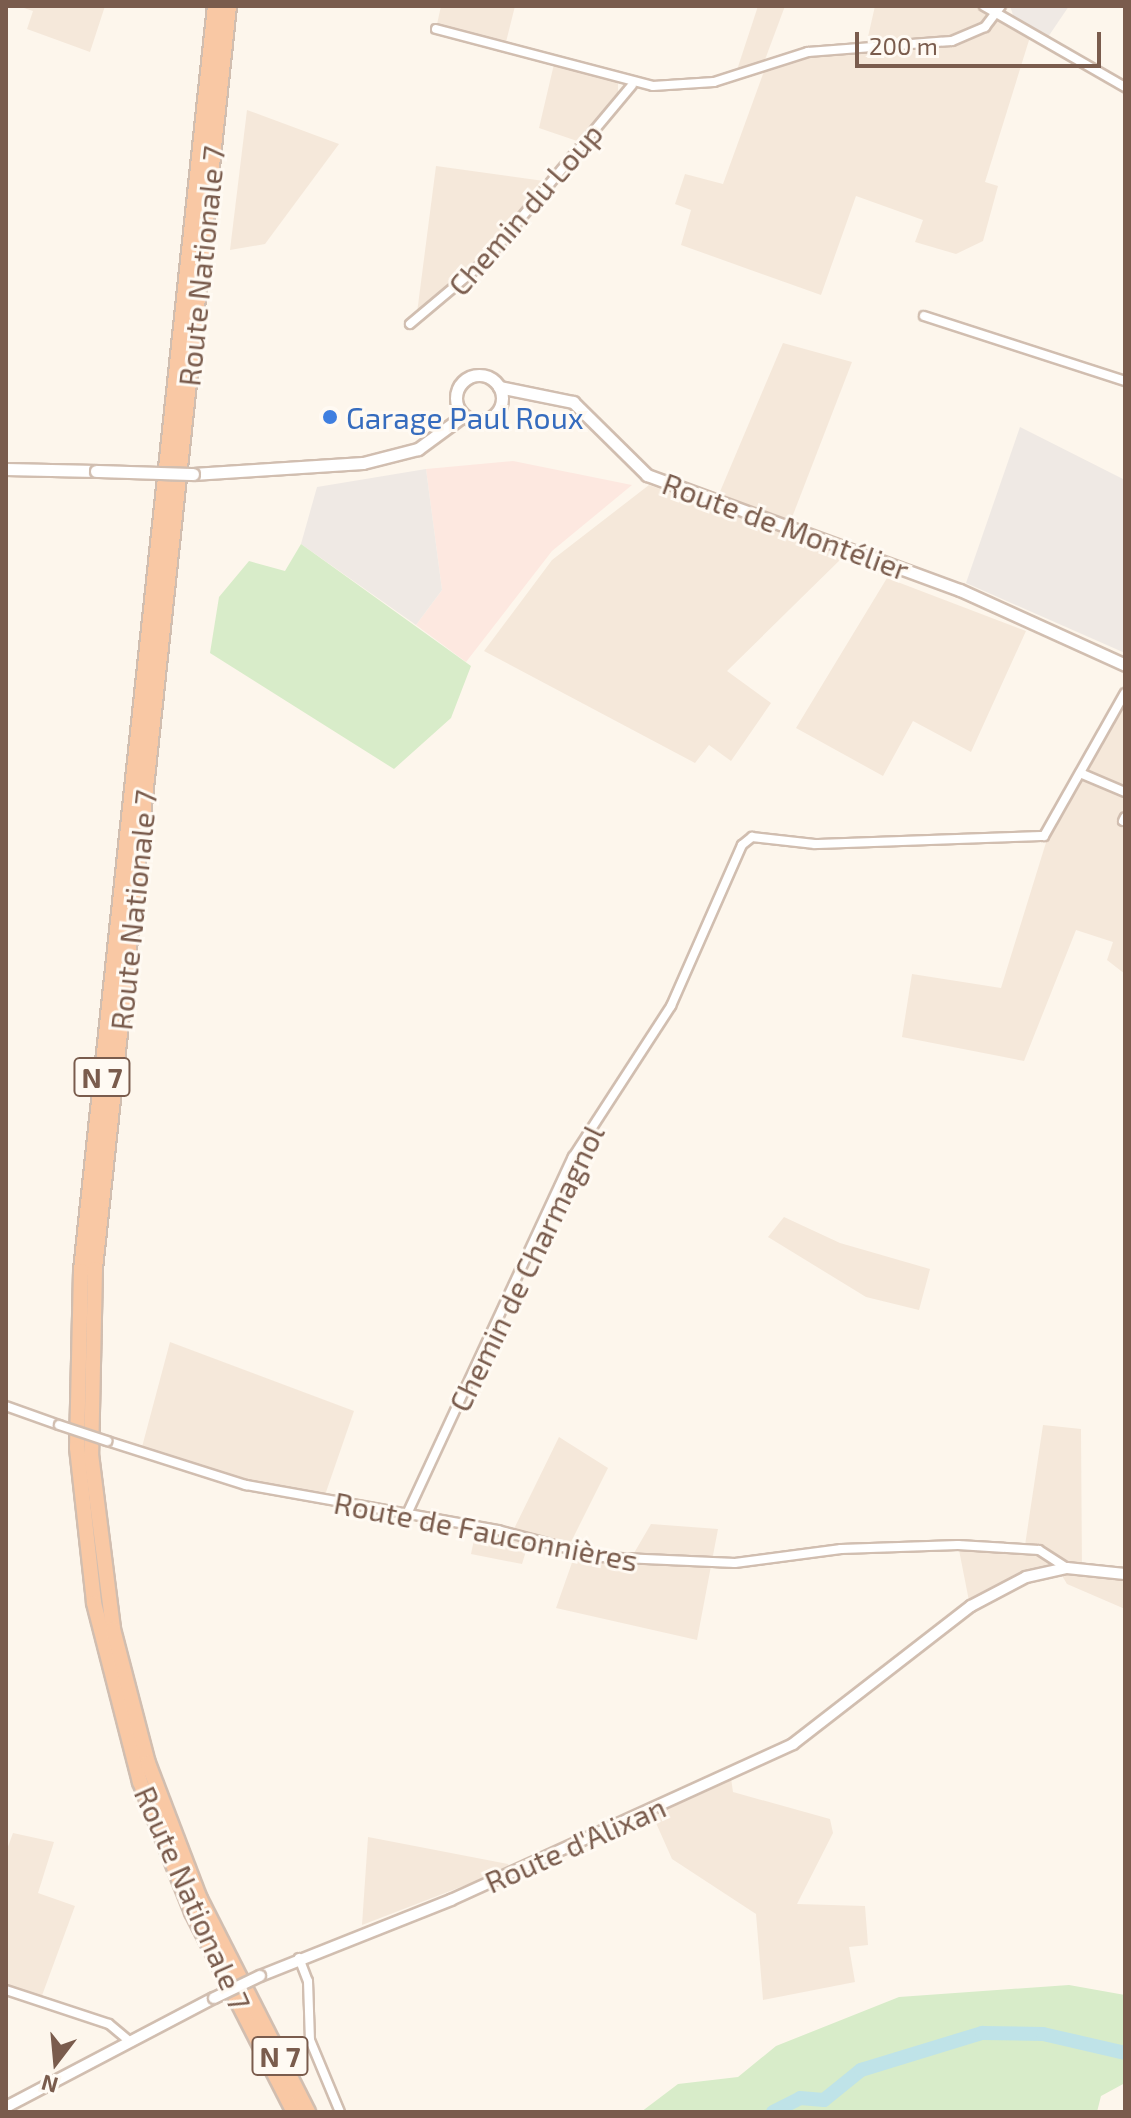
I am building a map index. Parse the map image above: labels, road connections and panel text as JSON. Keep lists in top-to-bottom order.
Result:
{
  "streets": {
    "highway": ["Route Nationale 7", "N 7"],
    "main road": ["Route de Montélier"],
    "street": [
      "Chemin du Loup",
      "Chemin de Charmagnol",
      "Route de Fauconnières",
      "Route d'Alixan"
    ]
  },
  "crossings": [
    ["Chemin de Charmagnol", "Route de Fauconnières"],
    ["Route de Fauconnières", "Route d'Alixan"]
  ],
  "places": ["Garage Paul Roux"],
  "scale_bar": "200 m",
  "north": "bottom"
}
